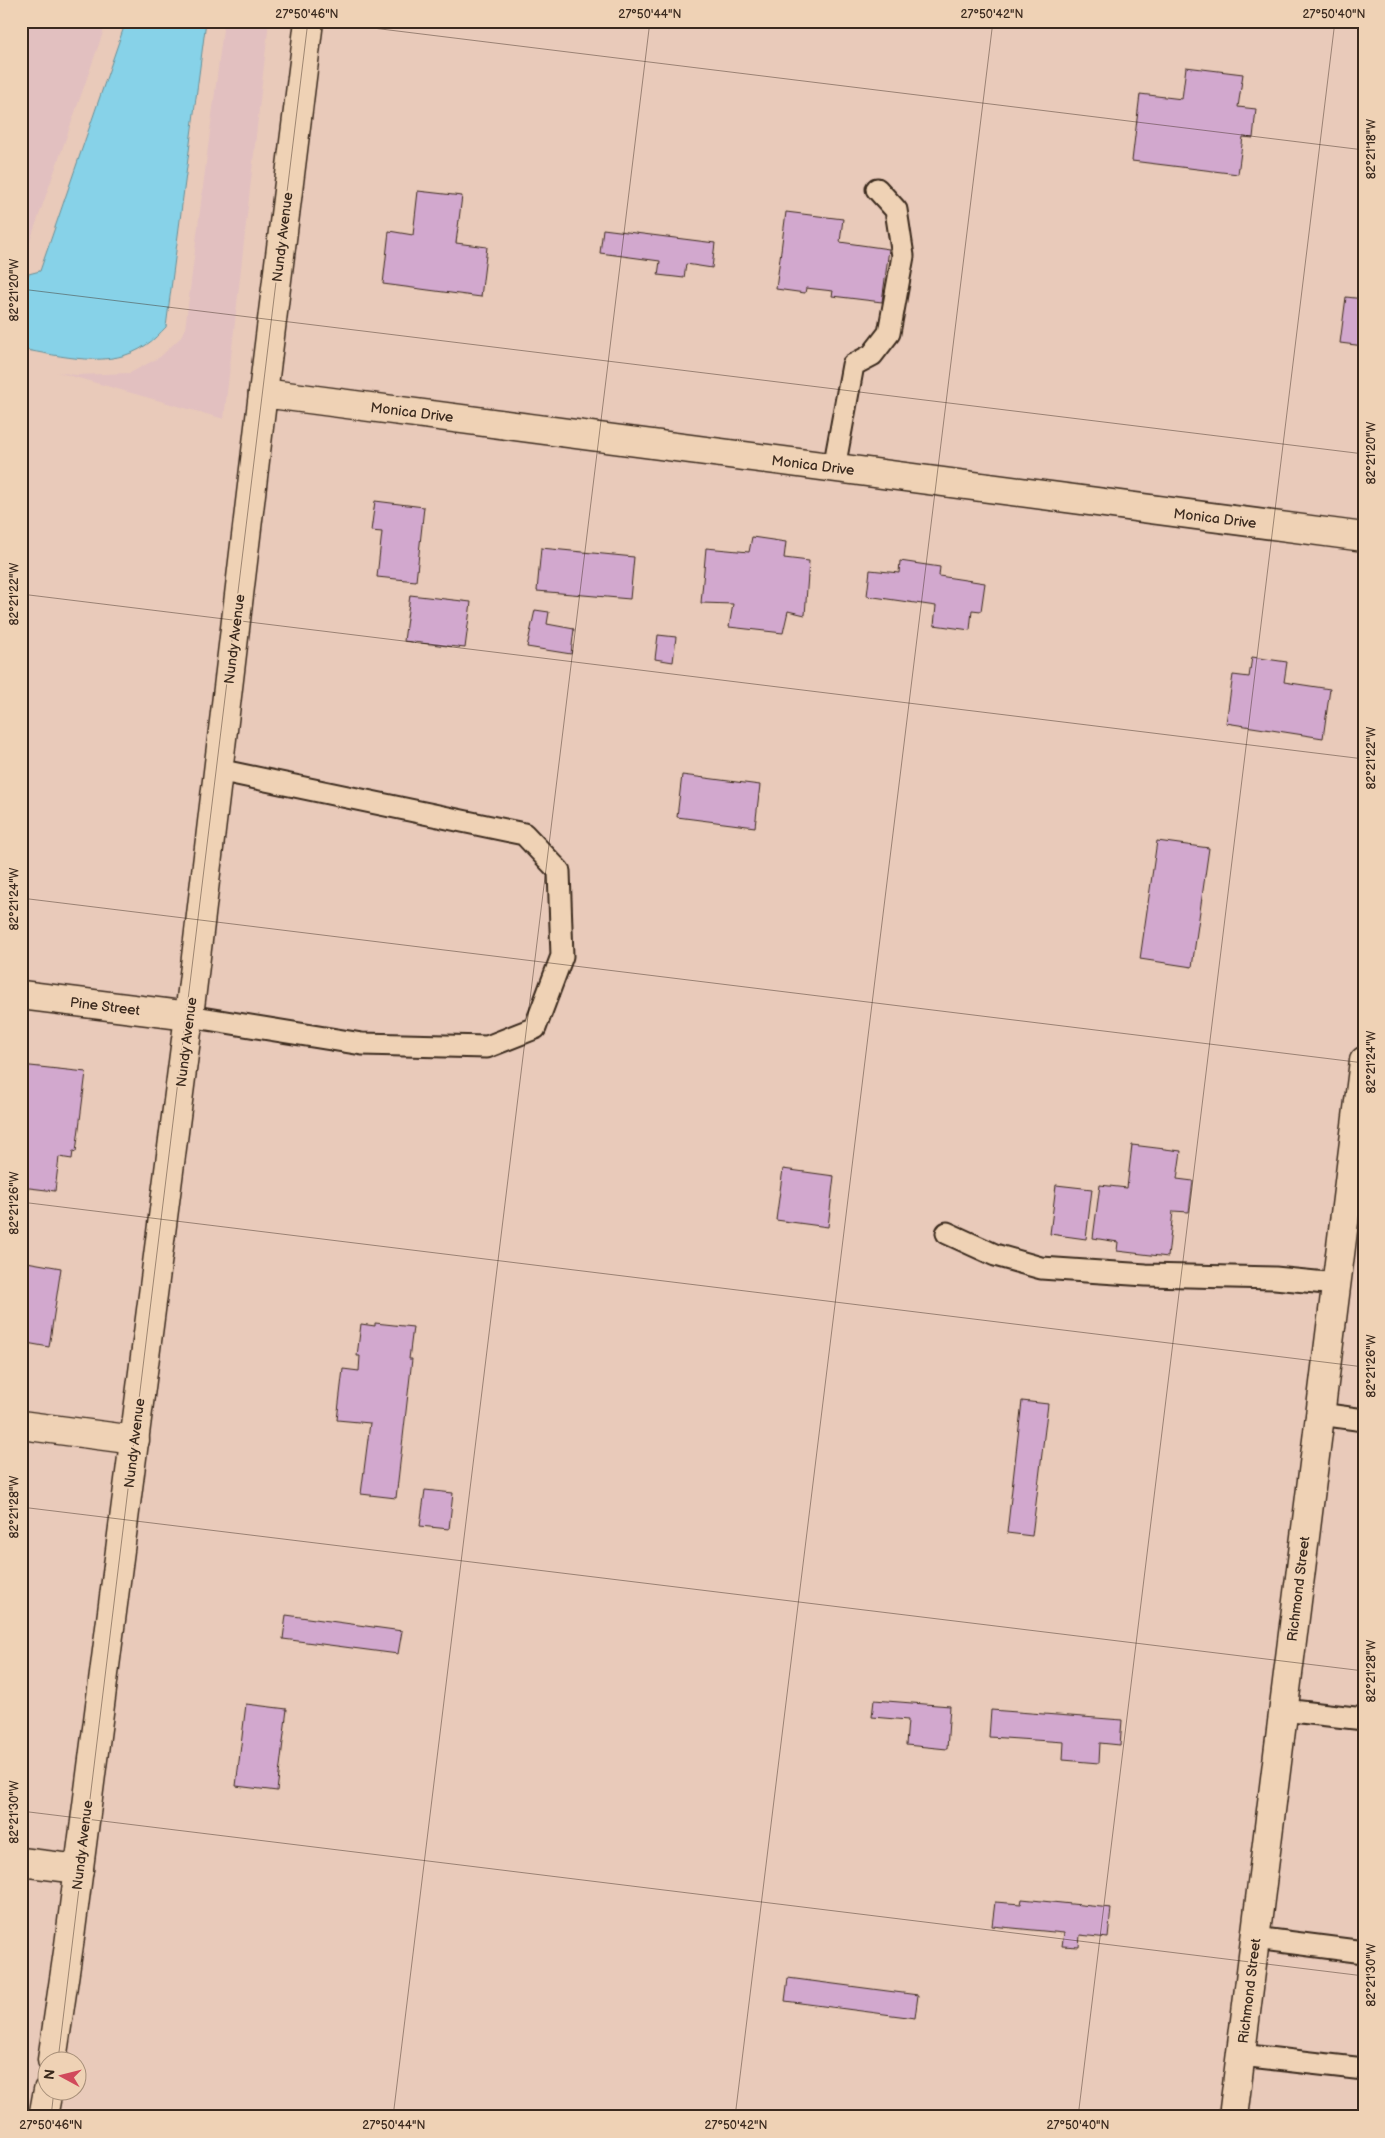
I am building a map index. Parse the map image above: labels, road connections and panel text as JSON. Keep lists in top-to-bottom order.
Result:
{
  "streets": {
    "street": [
      "Nundy Avenue",
      "Monica Drive",
      "Pine Street",
      "Richmond Street"
    ]
  },
  "crossings": [
    ["Nundy Avenue", "Monica Drive"],
    ["Nundy Avenue", "Pine Street"]
  ],
  "north": "left",
  "coordinates": [
    "27°50'46\"N",
    "27°50'44\"N",
    "27°50'42\"N",
    "27°50'40\"N",
    "82°21'18\"W",
    "82°21'20\"W",
    "82°21'22\"W",
    "82°21'24\"W",
    "82°21'26\"W",
    "82°21'28\"W",
    "82°21'30\"W"
  ]
}
